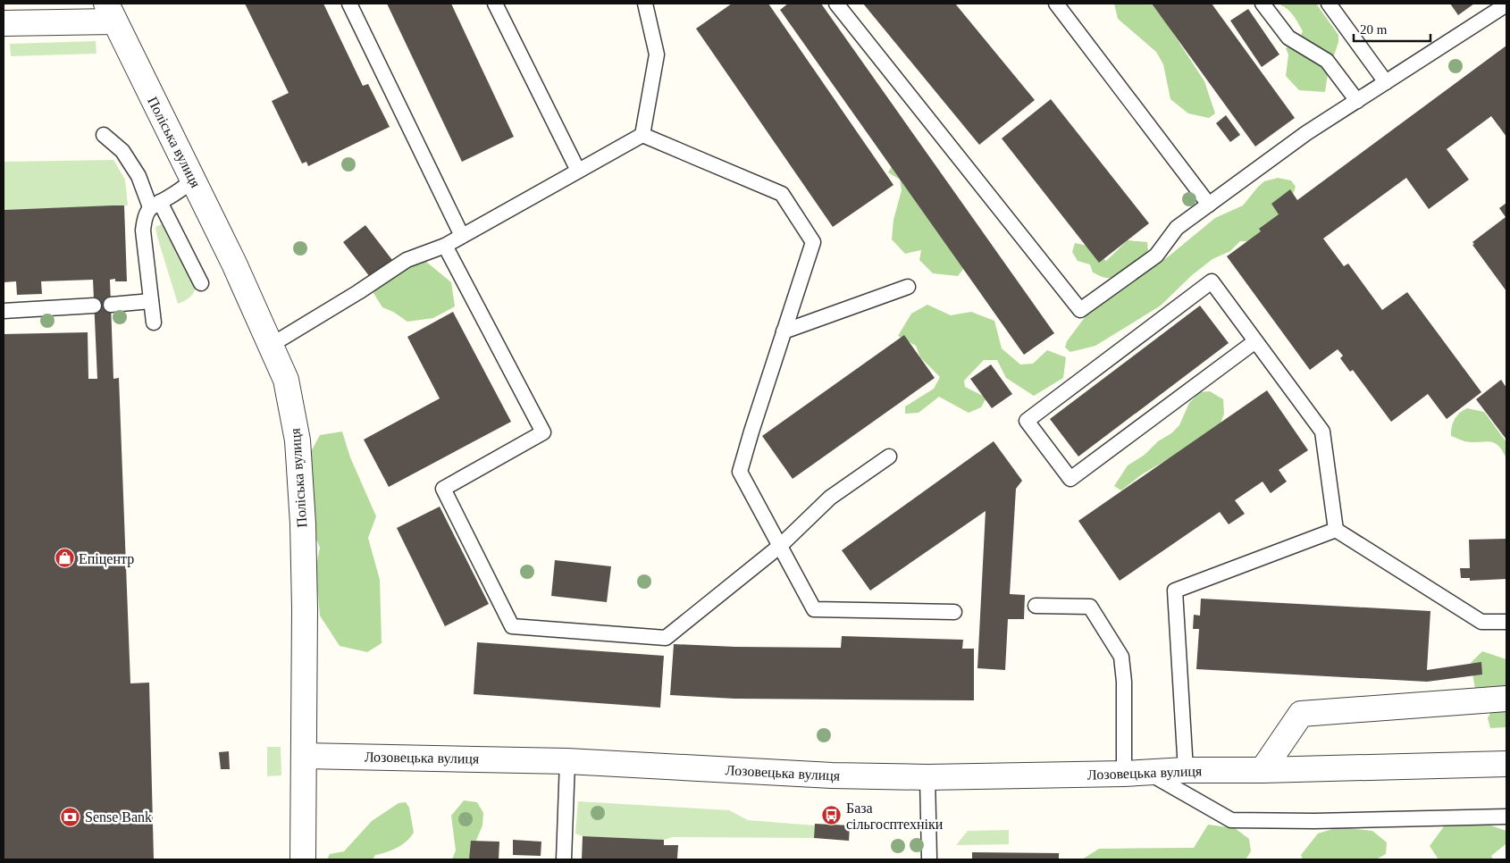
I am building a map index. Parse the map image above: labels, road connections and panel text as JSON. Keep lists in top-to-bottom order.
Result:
{
  "streets": {
    "street": ["Поліська вулиця", "Лозовецька вулиця"]
  },
  "crossings": [
    ["Поліська вулиця", "Лозовецька вулиця"]
  ],
  "places": {
    "shop": ["Епіцентр"],
    "bus stop": ["База сільгосптехніки"],
    "bank": ["Sense Bank"]
  },
  "scale_bar": "20 m"
}
